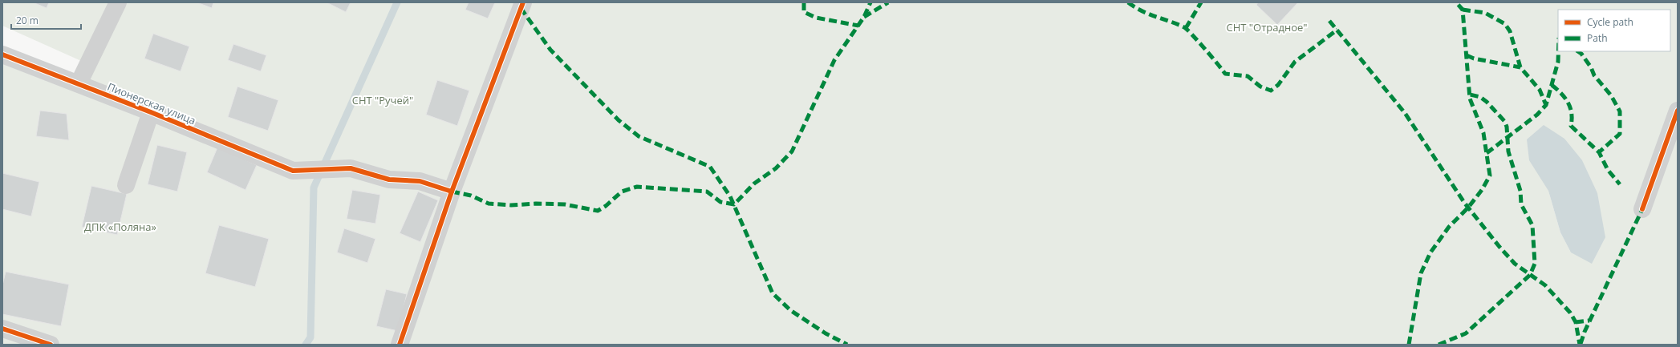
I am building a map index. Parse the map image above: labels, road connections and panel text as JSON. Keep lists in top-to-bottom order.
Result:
{
  "streets": {
    "street": ["Пионерская улица"]
  },
  "parks": ["СНТ \"Отрадное\"", "СНТ \"Ручей\"", "ДПК «Поляна»"],
  "legend": ["Cycle path", "Path"],
  "scale_bar": "20 m"
}
